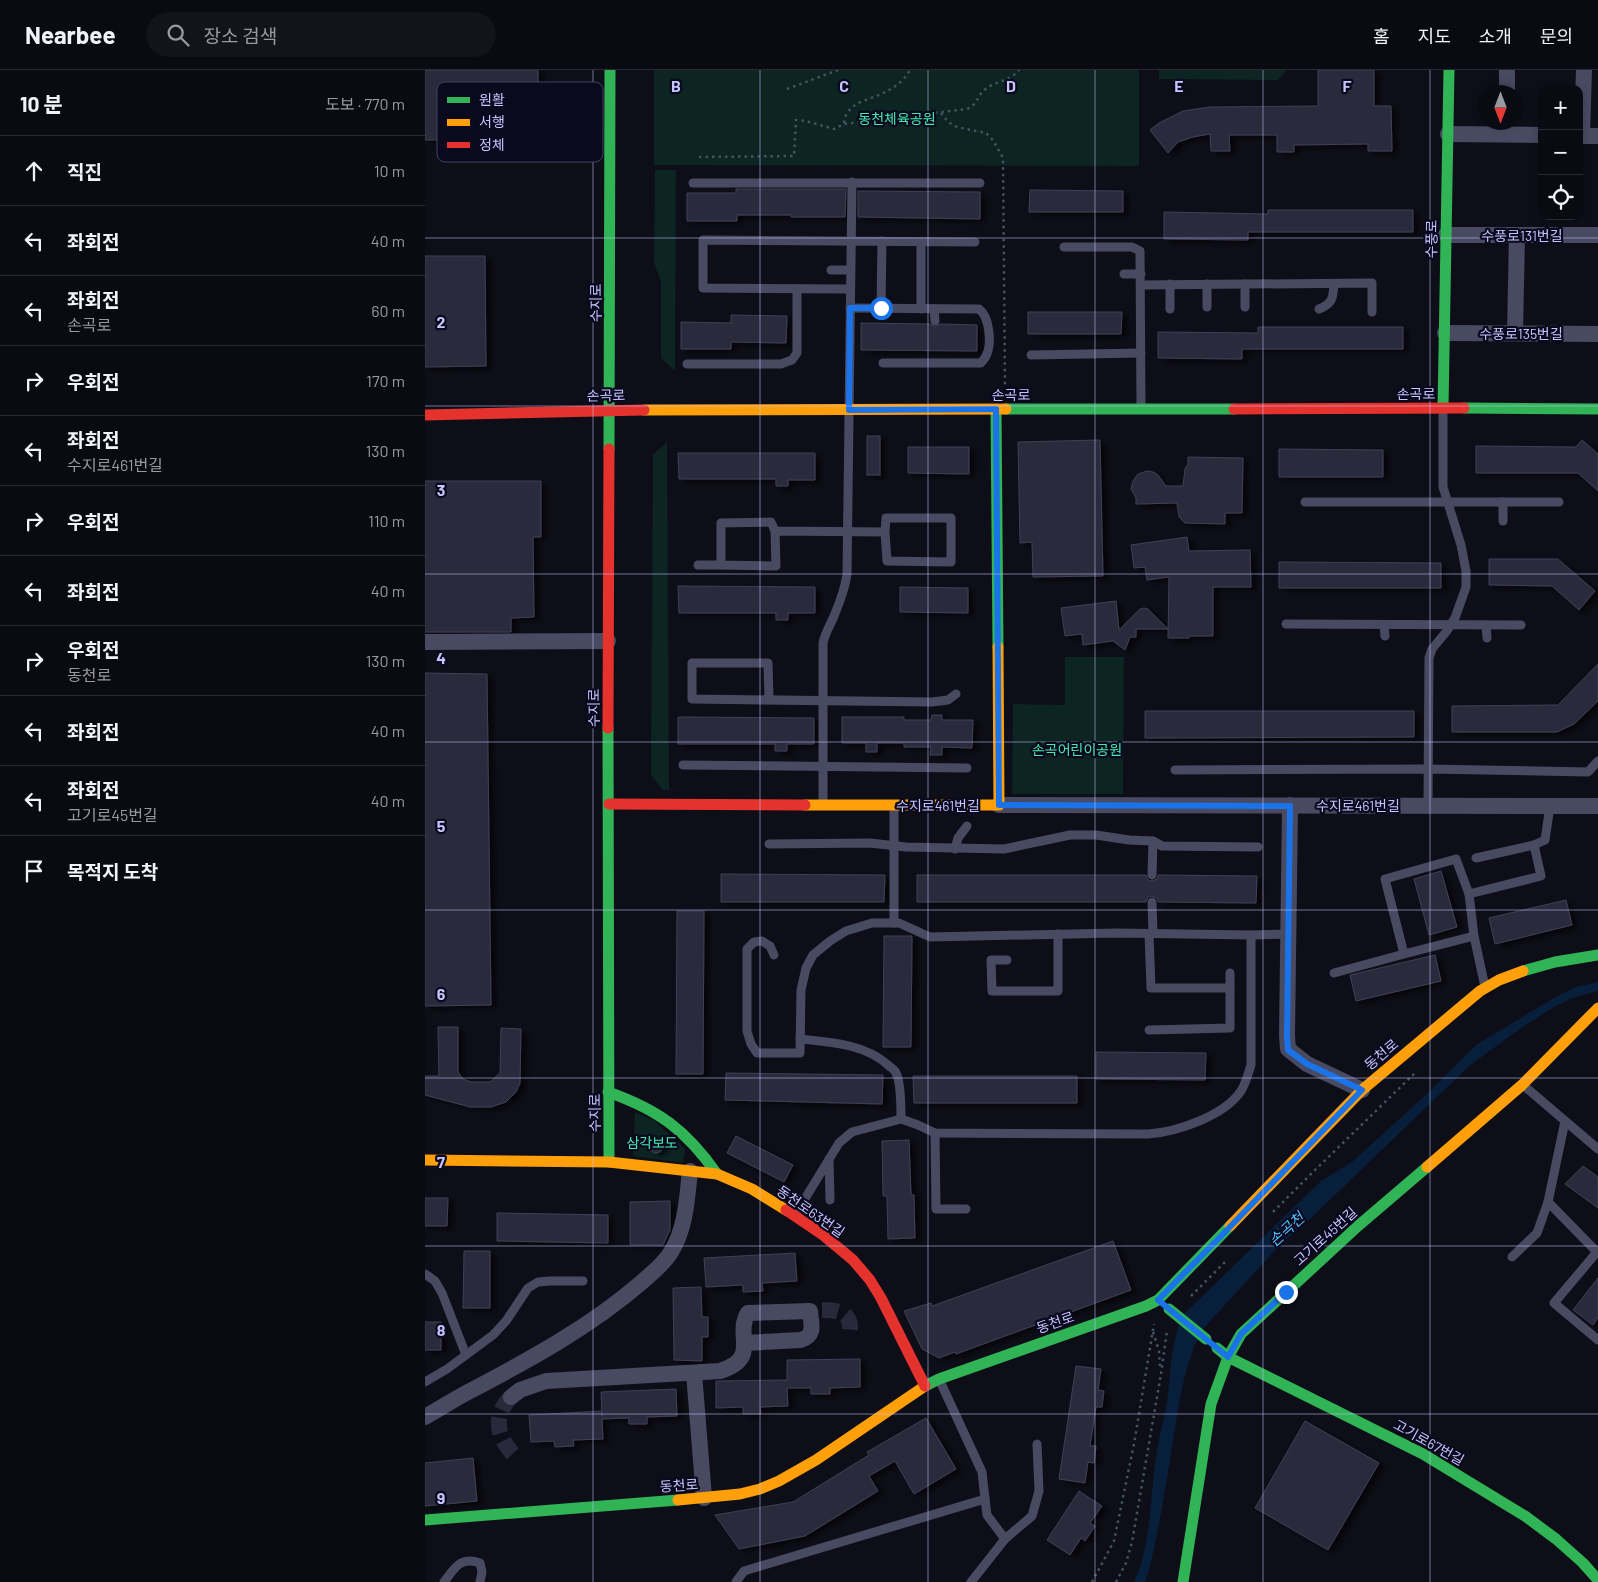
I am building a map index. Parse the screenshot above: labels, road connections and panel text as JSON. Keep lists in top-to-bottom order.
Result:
{
  "streets": {
    "street": [
      "수풍로131번길",
      "수풍로",
      "수지로",
      "수풍로135번길",
      "손곡로",
      "수지로461번길",
      "동천로",
      "동천로63번길",
      "고기로45번길",
      "고기로67번길"
    ]
  },
  "crossings": [
    ["수풍로131번길", "수풍로"],
    ["수풍로", "수풍로135번길"],
    ["수풍로", "손곡로"],
    ["수지로", "손곡로"],
    ["수지로", "수지로461번길"],
    ["수지로", "동천로63번길"],
    ["동천로", "동천로63번길"],
    ["동천로", "고기로67번길"],
    ["고기로45번길", "고기로67번길"]
  ],
  "water": ["손곡천"],
  "parks": ["동천체육공원", "손곡어린이공원", "삼각보도"],
  "legend": ["원활", "서행", "정체"],
  "north": "bottom",
  "page": {
    "header": "Nearbee",
    "search": "장소 검색",
    "nav": [
      "홈",
      "지도",
      "소개",
      "문의"
    ],
    "heading": ["10 분", "도보 · 770 m"],
    "map_buttons": ["+", "−"],
    "list": [
      ["직진", "10 m"],
      ["좌회전", "40 m"],
      ["좌회전", "손곡로", "60 m"],
      ["우회전", "170 m"],
      ["좌회전", "수지로461번길", "130 m"],
      ["우회전", "110 m"],
      ["좌회전", "40 m"],
      ["우회전", "동천로", "130 m"],
      ["좌회전", "40 m"],
      ["좌회전", "고기로45번길", "40 m"],
      "목적지 도착"
    ]
  },
  "grid": {
    "columns": [
      "B",
      "C",
      "D",
      "E",
      "F"
    ],
    "rows": [
      "2",
      "3",
      "4",
      "5",
      "6",
      "7",
      "8",
      "9"
    ]
  }
}
